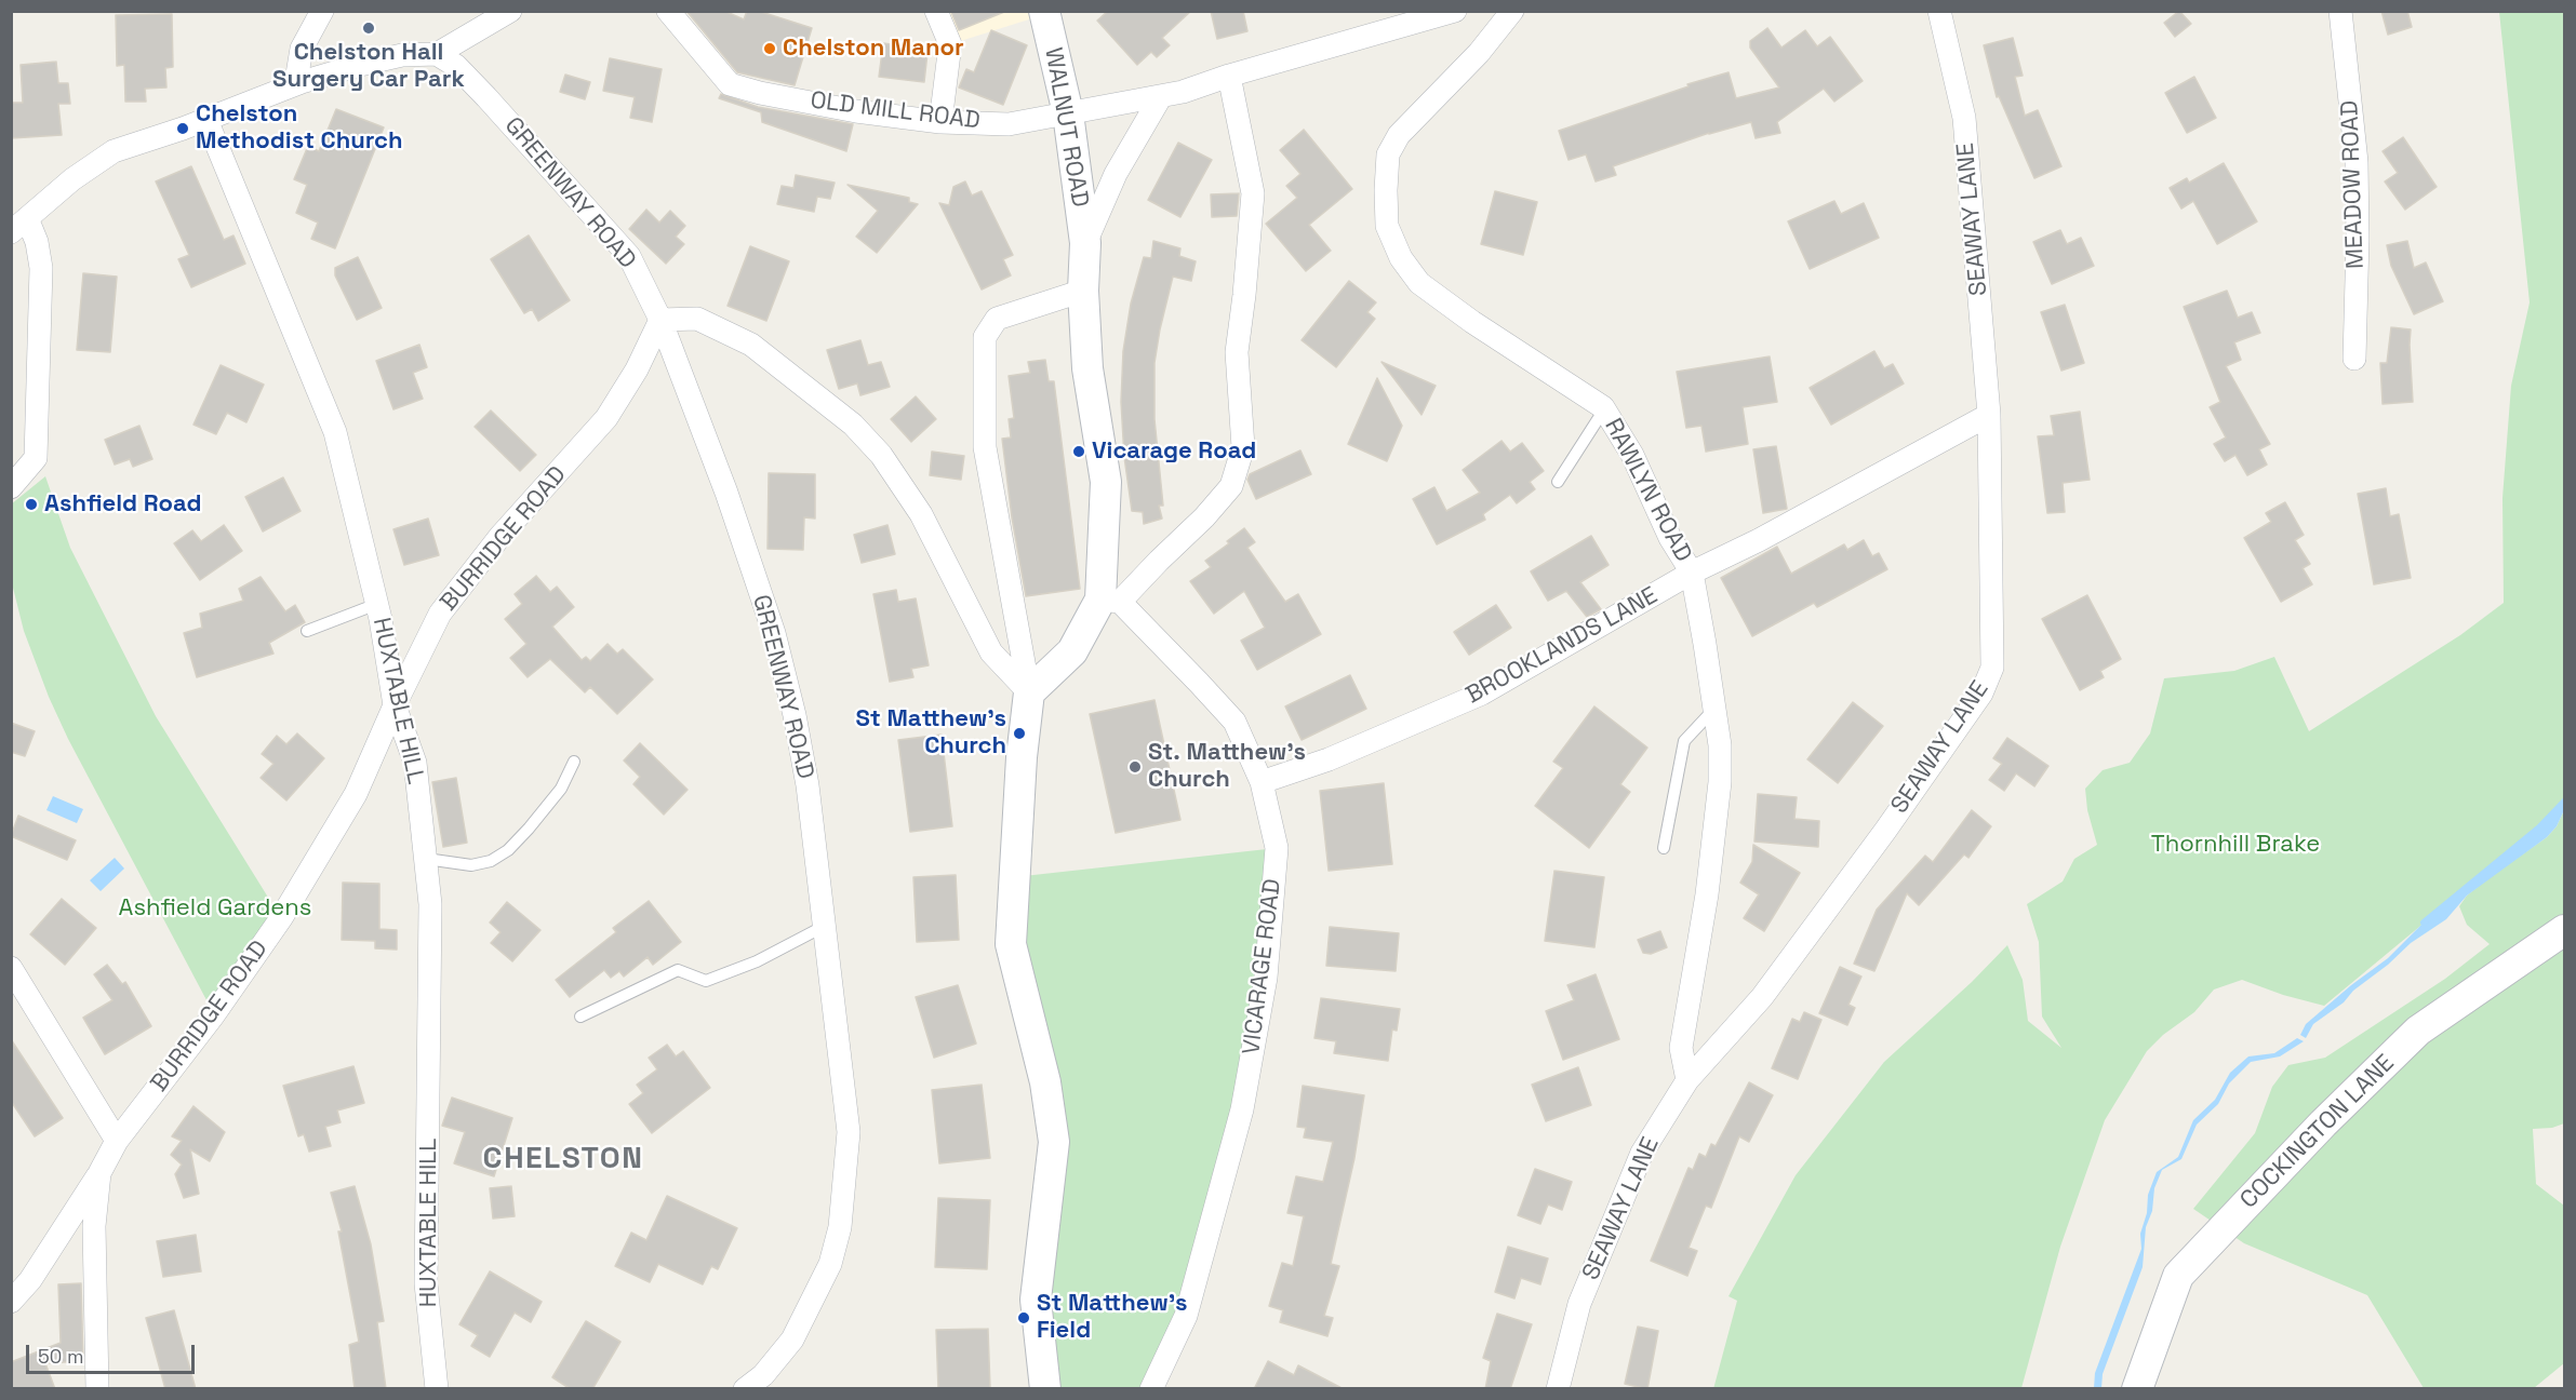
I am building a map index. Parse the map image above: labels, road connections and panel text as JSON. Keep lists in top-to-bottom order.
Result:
{
  "streets": {
    "street": [
      "OLD MILL ROAD",
      "WALNUT ROAD",
      "MEADOW ROAD",
      "GREENWAY ROAD",
      "SEAWAY LANE",
      "RAWLYN ROAD",
      "BURRIDGE ROAD",
      "BROOKLANDS LANE",
      "HUXTABLE HILL",
      "VICARAGE ROAD",
      "COCKINGTON LANE"
    ]
  },
  "crossings": [
    ["OLD MILL ROAD", "WALNUT ROAD"],
    ["WALNUT ROAD", "VICARAGE ROAD"],
    ["GREENWAY ROAD", "BURRIDGE ROAD"],
    ["SEAWAY LANE", "RAWLYN ROAD"],
    ["SEAWAY LANE", "BROOKLANDS LANE"],
    ["RAWLYN ROAD", "BROOKLANDS LANE"],
    ["BURRIDGE ROAD", "HUXTABLE HILL"],
    ["BROOKLANDS LANE", "VICARAGE ROAD"]
  ],
  "districts": ["CHELSTON"],
  "parks": ["Thornhill Brake", "Ashfield Gardens"],
  "places": [
    "Chelston Hall Surgery Car Park",
    "Chelston Manor",
    "Chelston Methodist Church",
    "Vicarage Road",
    "Ashfield Road",
    "St Matthew's Church",
    "St. Matthew's Church",
    "St Matthew's Field"
  ],
  "scale_bar": "50 m"
}
